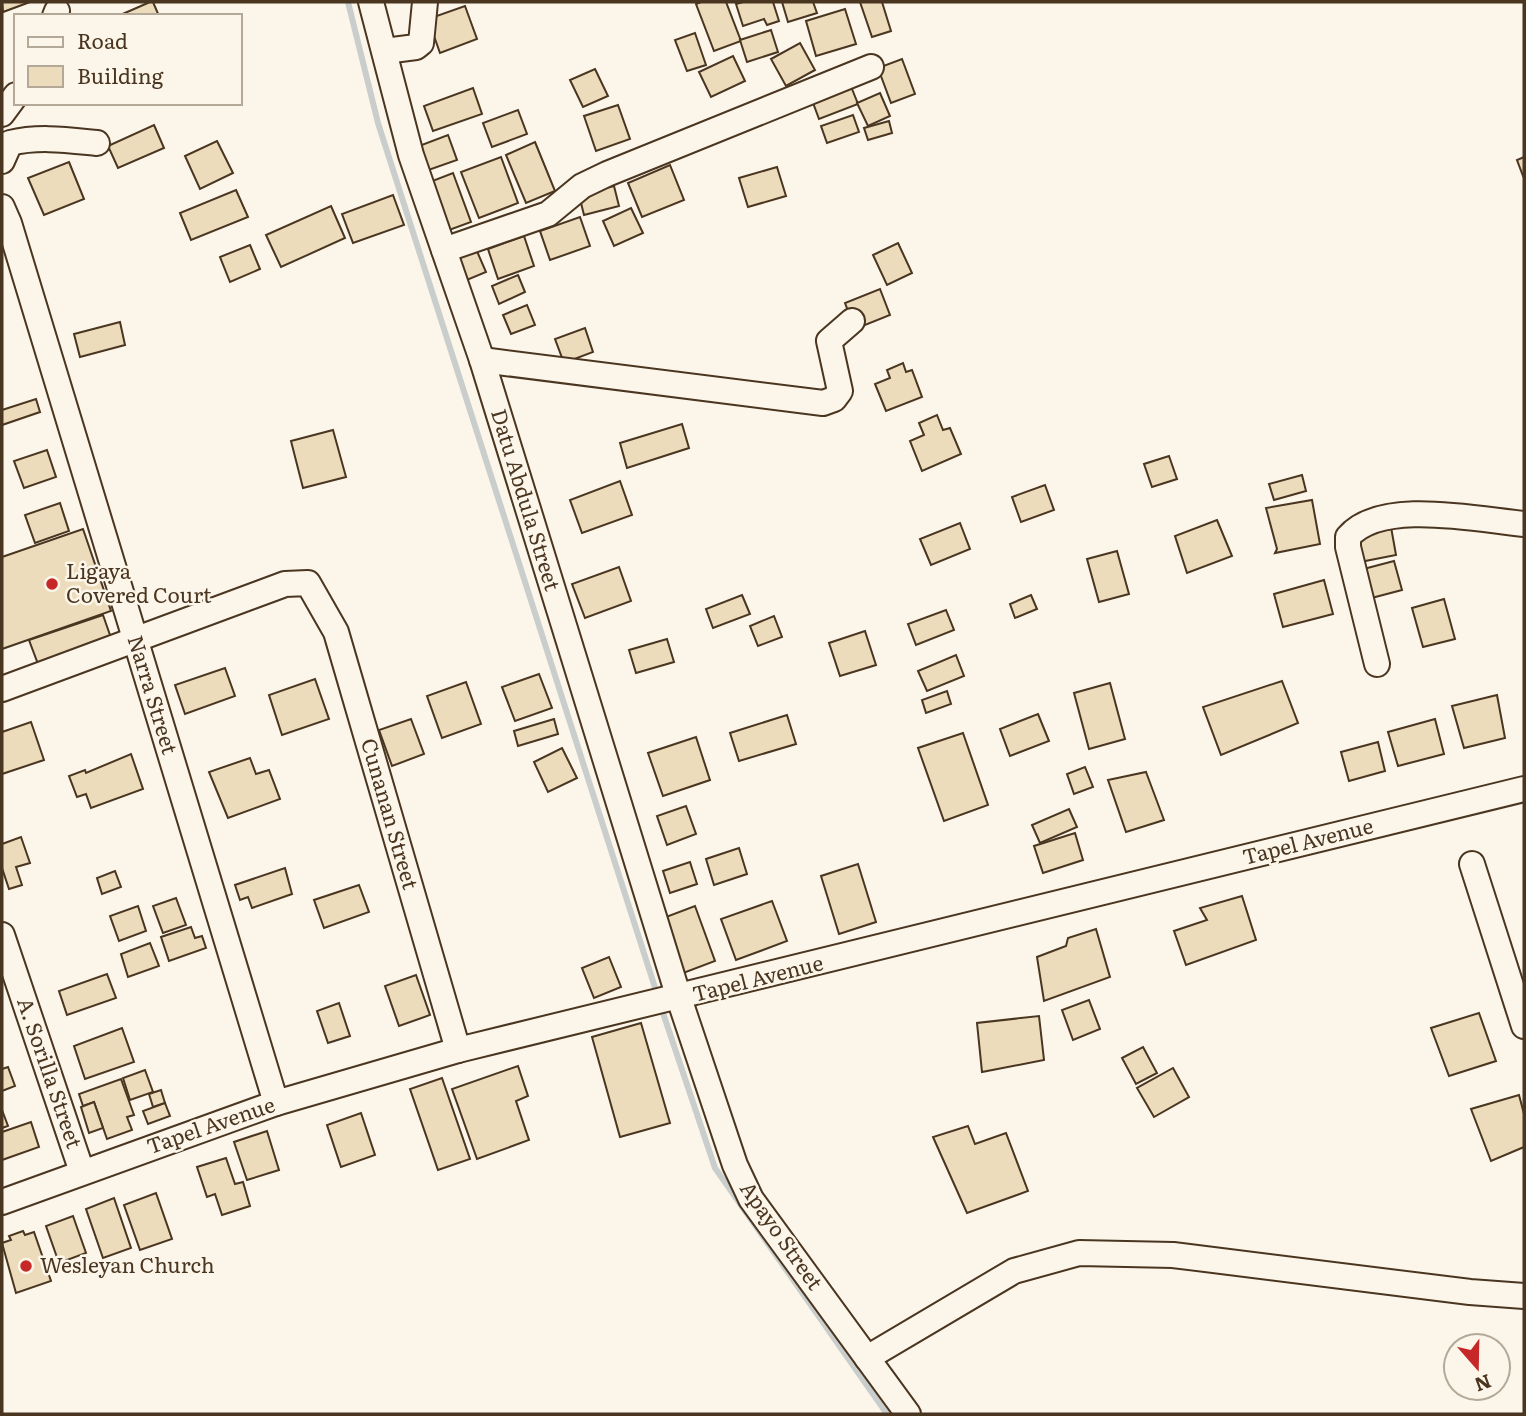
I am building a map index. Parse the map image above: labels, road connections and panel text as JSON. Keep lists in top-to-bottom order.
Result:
{
  "streets": {
    "street": [
      "Datu Abdula Street",
      "Narra Street",
      "Cunanan Street",
      "Tapel Avenue",
      "A. Sorilla Street",
      "Apayo Street"
    ]
  },
  "crossings": [
    ["Datu Abdula Street", "Tapel Avenue"],
    ["Datu Abdula Street", "Apayo Street"],
    ["Narra Street", "Cunanan Street"],
    ["Narra Street", "Tapel Avenue"],
    ["Cunanan Street", "Tapel Avenue"],
    ["Tapel Avenue", "A. Sorilla Street"],
    ["Tapel Avenue", "Apayo Street"]
  ],
  "places": ["Ligaya Covered Court", "Wesleyan Church"],
  "legend": ["Road", "Building"],
  "north": "bottom"
}
